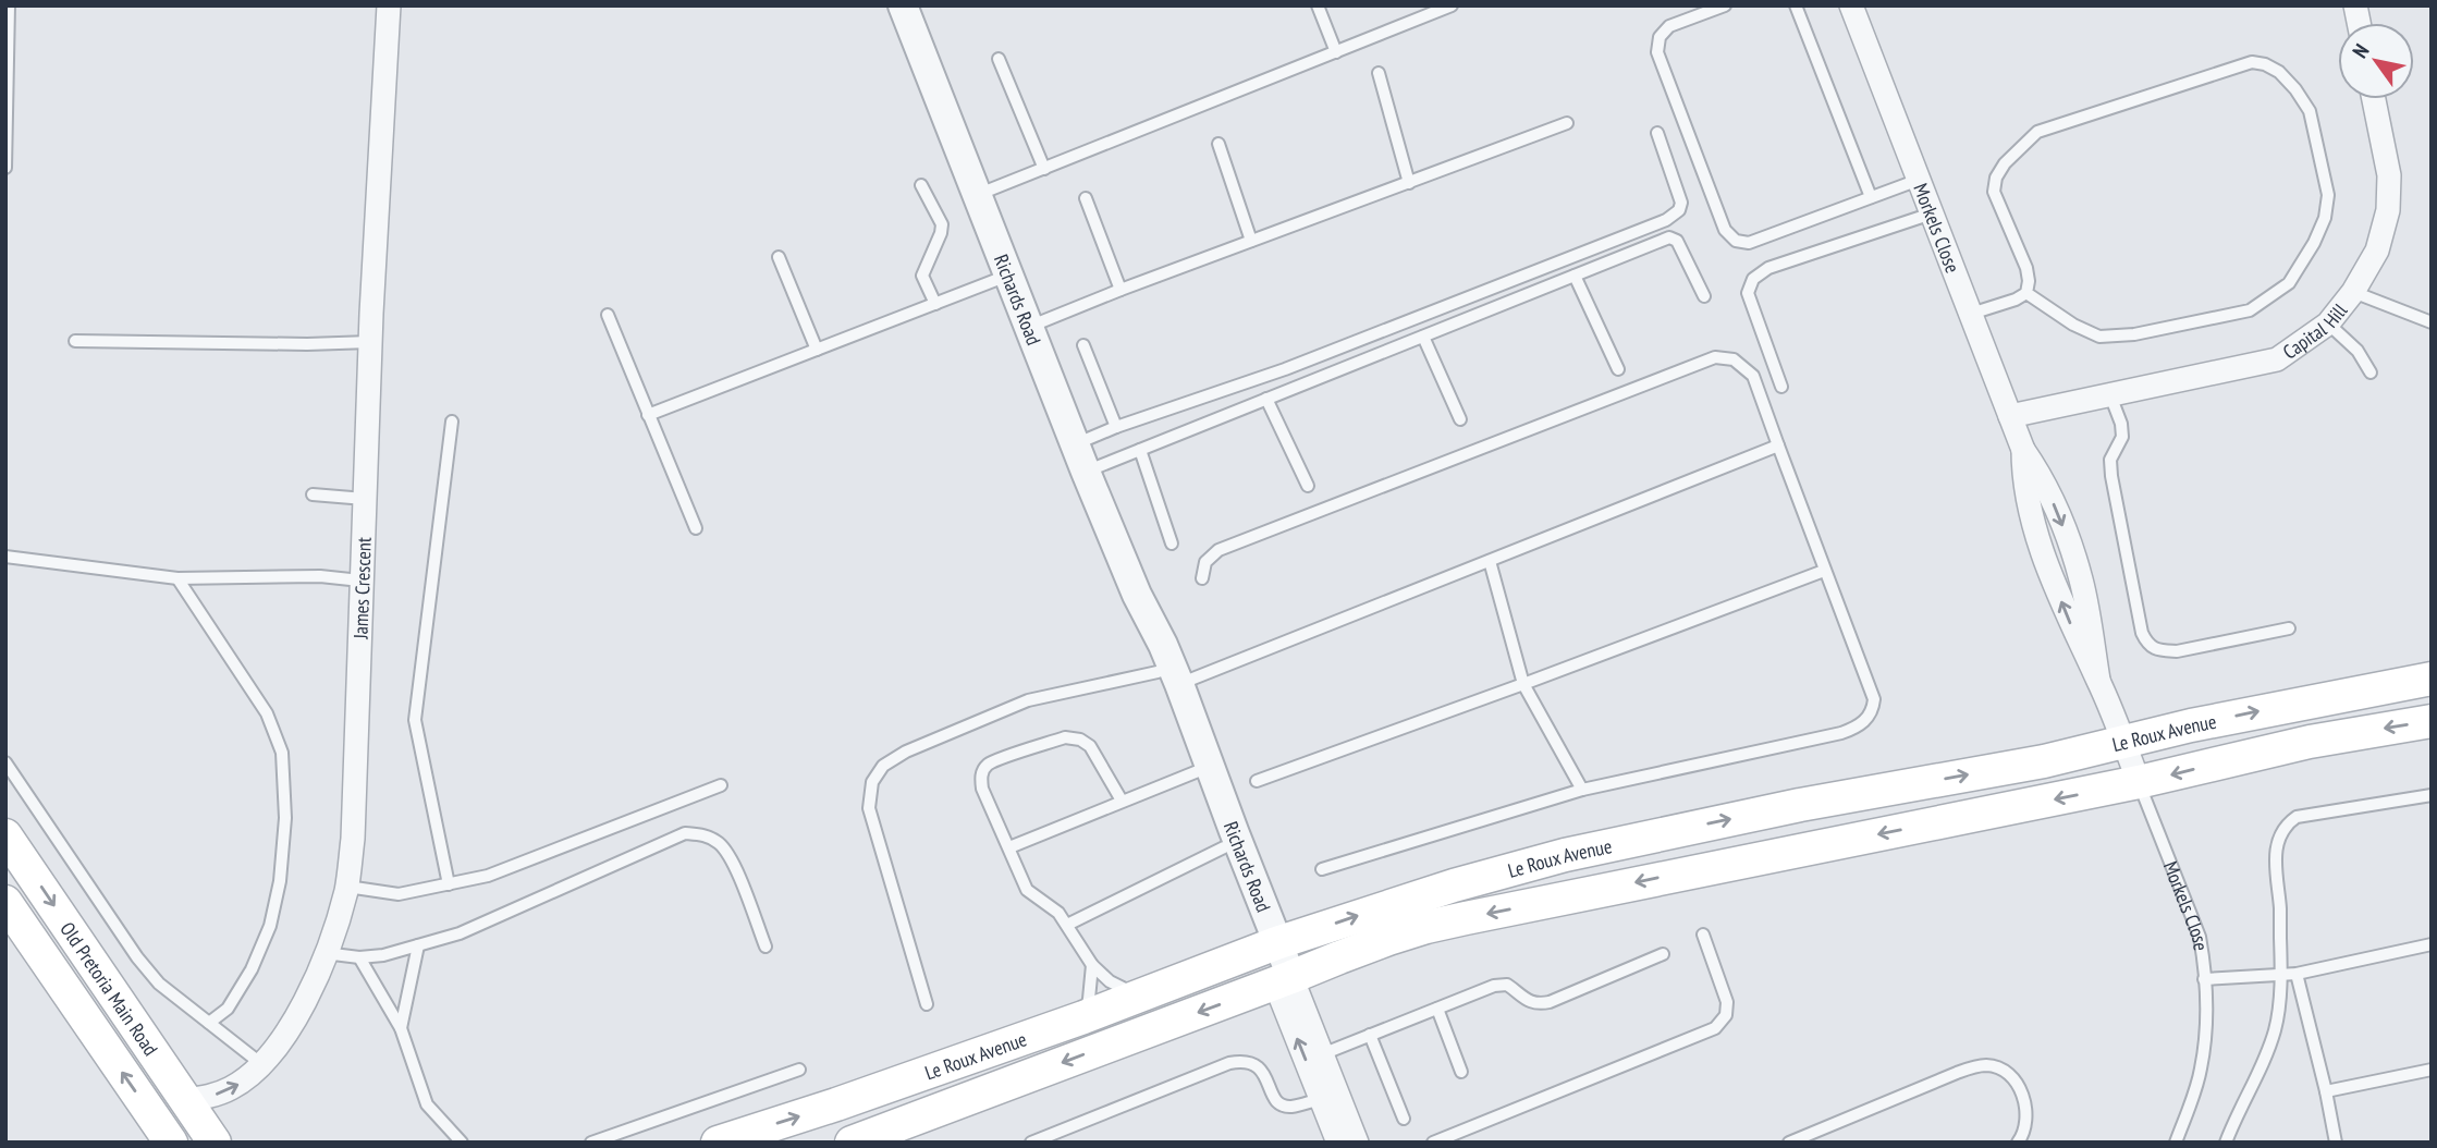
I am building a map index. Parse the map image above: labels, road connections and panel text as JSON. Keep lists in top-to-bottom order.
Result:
{
  "streets": {
    "main road": ["Le Roux Avenue", "Old Pretoria Main Road"],
    "street": [
      "Morkels Close",
      "Richards Road",
      "Capital Hill",
      "James Crescent"
    ]
  },
  "crossings": [
    ["Morkels Close", "Capital Hill"],
    ["Morkels Close", "Le Roux Avenue"],
    ["Richards Road", "Le Roux Avenue"],
    ["James Crescent", "Old Pretoria Main Road"]
  ],
  "north": "top left"
}
